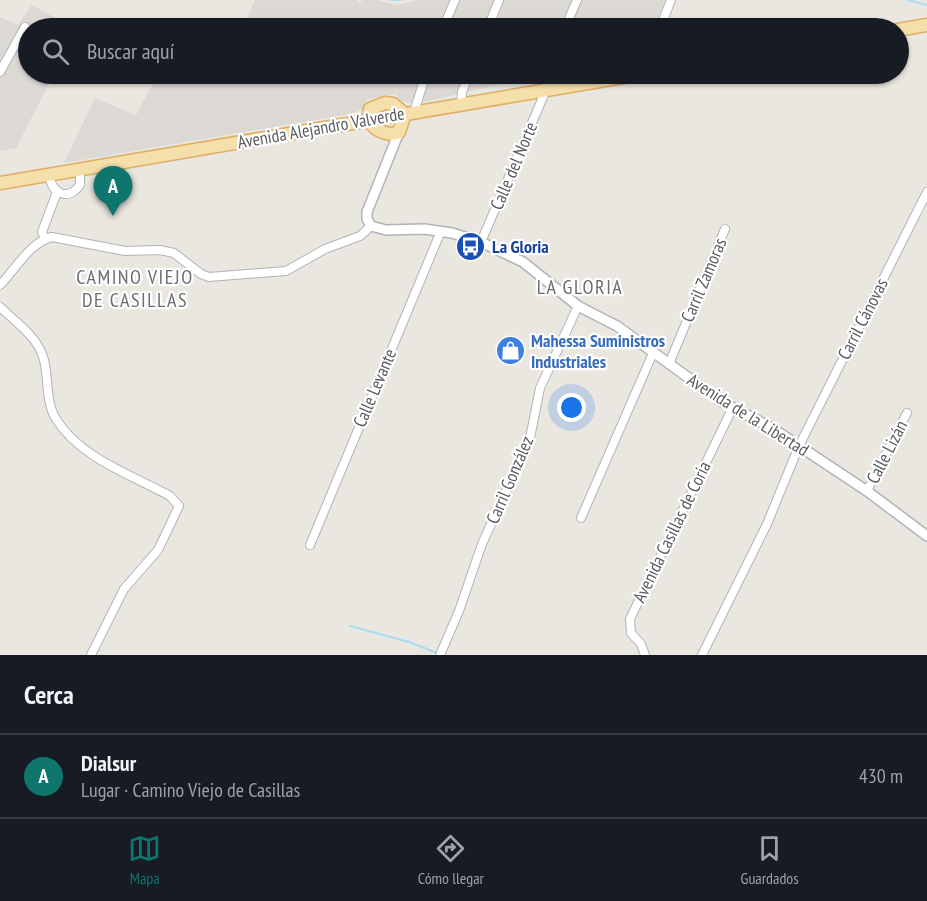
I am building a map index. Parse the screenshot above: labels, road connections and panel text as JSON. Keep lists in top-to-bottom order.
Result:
{
  "streets": {
    "main road": ["Avenida Alejandro Valverde"],
    "street": [
      "Calle del Norte",
      "Carril Zamoras",
      "Carril Cánovas",
      "Calle Levante",
      "Avenida de la Libertad",
      "Calle Lizán",
      "Carril González",
      "Avenida Casillas de Coria"
    ]
  },
  "crossings": [
    ["Avenida Alejandro Valverde", "Calle del Norte"],
    ["Calle del Norte", "Avenida de la Libertad"],
    ["Carril Zamoras", "Avenida de la Libertad"],
    ["Carril Cánovas", "Avenida de la Libertad"],
    ["Calle Levante", "Avenida de la Libertad"],
    ["Avenida de la Libertad", "Calle Lizán"],
    ["Avenida de la Libertad", "Carril González"],
    ["Avenida de la Libertad", "Avenida Casillas de Coria"]
  ],
  "districts": ["CAMINO VIEJO DE CASILLAS", "LA GLORIA"],
  "places": {
    "bus stop": ["La Gloria"],
    "shop": ["Mahessa Suministros Industriales"]
  },
  "page": {
    "search": "Buscar aquí",
    "pins": "A",
    "heading": "Cerca",
    "list": [
      {
        "mark": "A",
        "name": "Dialsur",
        "note": "Lugar · Camino Viejo de Casillas",
        "value": "430 m"
      }
    ],
    "nav": ["Mapa", "Cómo llegar", "Guardados"]
  }
}
